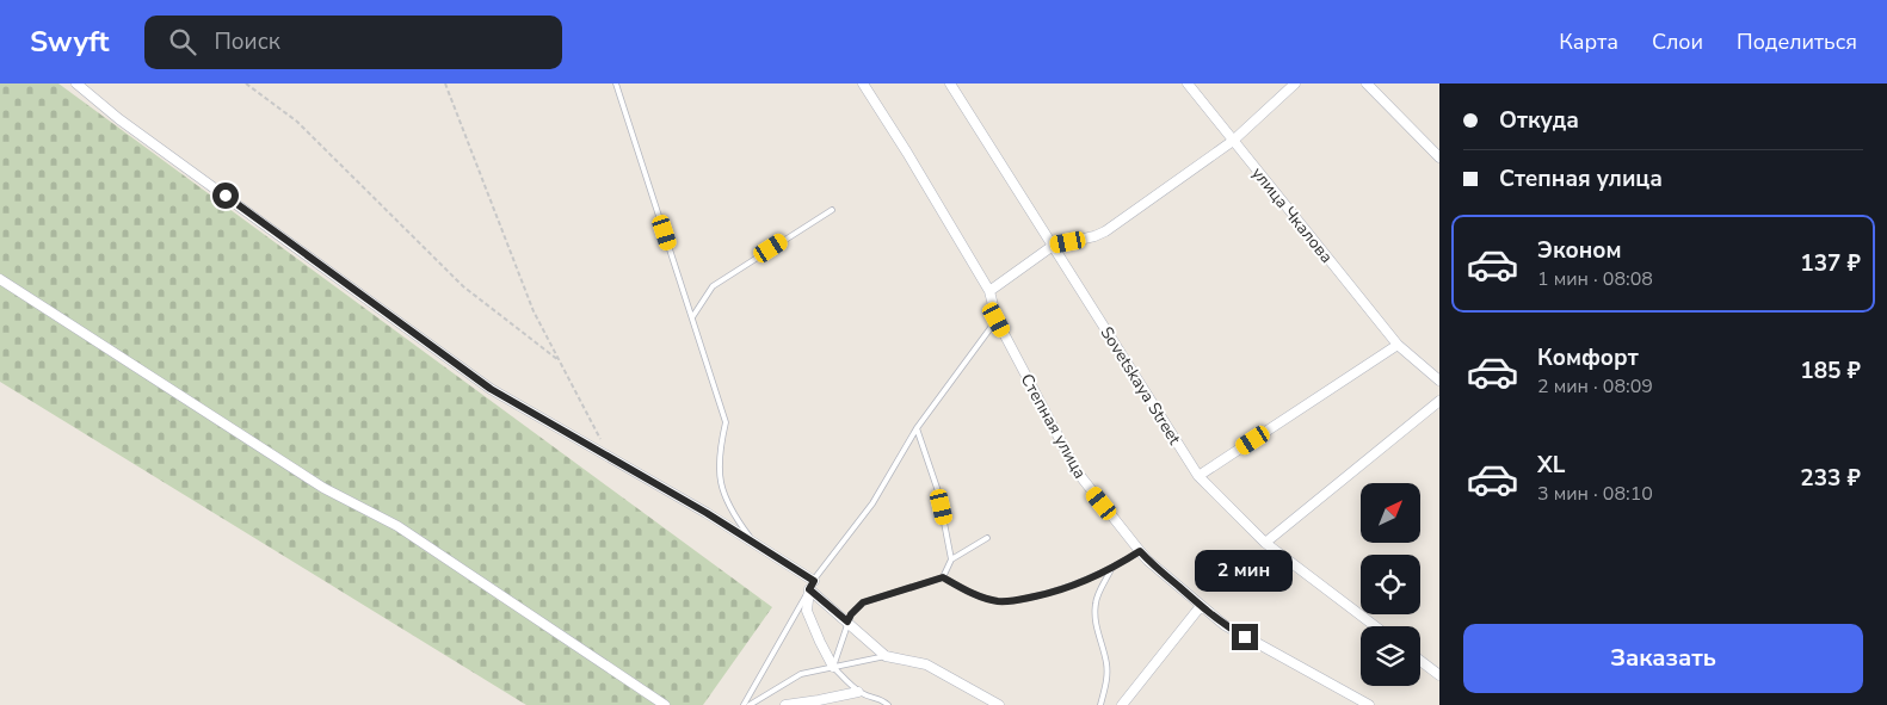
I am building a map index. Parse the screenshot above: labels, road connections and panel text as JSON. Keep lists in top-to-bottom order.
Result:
{
  "streets": {
    "street": ["улица Чкалова", "Sovetskaya Street", "Степная улица"]
  },
  "north": "top right",
  "page": {
    "header": "Swyft",
    "search": "Поиск",
    "nav": ["Карта", "Слои", "Поделиться"],
    "banner": ["Откуда", "Степная улица"],
    "list": [
      {
        "name": "Эконом",
        "note": "1 мин · 08:08",
        "value": "137 ₽"
      },
      {
        "name": "Комфорт",
        "note": "2 мин · 08:09",
        "value": "185 ₽"
      },
      {
        "name": "XL",
        "note": "3 мин · 08:10",
        "value": "233 ₽"
      }
    ],
    "bubble": "2 мин",
    "buttons": "Заказать"
  }
}
